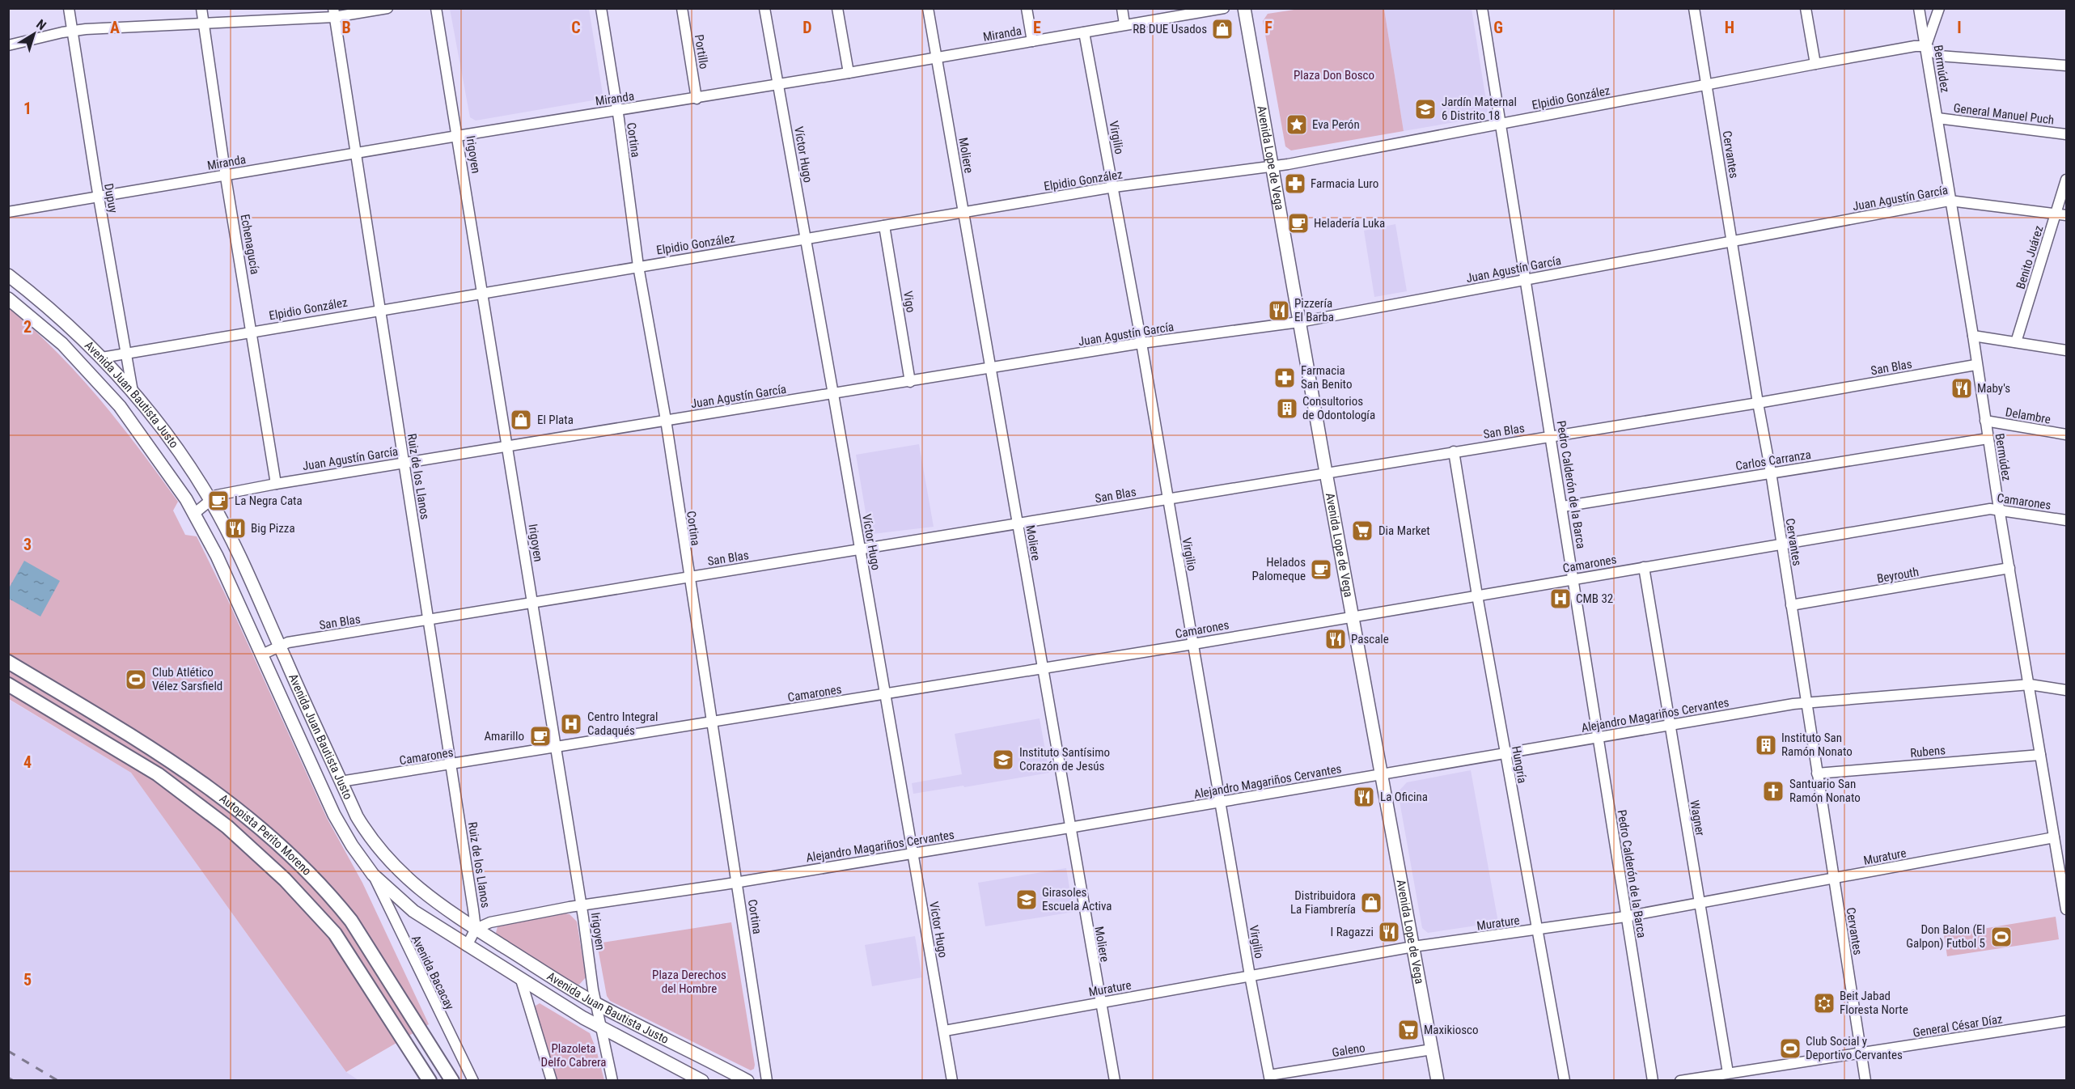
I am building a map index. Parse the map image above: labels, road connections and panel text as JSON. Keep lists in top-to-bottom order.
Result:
{
  "streets": {
    "highway": ["Autopista Perito Moreno"],
    "main road": ["Avenida Lope de Vega", "Avenida Juan Bautista Justo"],
    "street": [
      "Miranda",
      "Portillo",
      "Bermúdez",
      "Elpidio González",
      "General Manuel Puch",
      "Virgilio",
      "Cortina",
      "Irigoyen",
      "Víctor Hugo",
      "Cervantes",
      "Moliere",
      "Dupuy",
      "Juan Agustín García",
      "Echenagucía",
      "Benito Juárez",
      "Vigo",
      "San Blas",
      "Delambre",
      "Carlos Carranza",
      "Ruiz de los Llanos",
      "Pedro Calderón de la Barca",
      "Camarones",
      "Beyrouth",
      "Alejandro Magariños Cervantes",
      "Rubens",
      "Hungría",
      "Wagner",
      "Murature",
      "Avenida Bacacay",
      "General César Díaz",
      "Galeno"
    ]
  },
  "crossings": [
    ["Miranda", "Portillo"],
    ["Miranda", "Virgilio"],
    ["Miranda", "Cortina"],
    ["Miranda", "Irigoyen"],
    ["Miranda", "Víctor Hugo"],
    ["Miranda", "Moliere"],
    ["Miranda", "Dupuy"],
    ["Miranda", "Echenagucía"],
    ["Miranda", "Ruiz de los Llanos"],
    ["Bermúdez", "Elpidio González"],
    ["Bermúdez", "General Manuel Puch"],
    ["Bermúdez", "Juan Agustín García"],
    ["Bermúdez", "San Blas"],
    ["Bermúdez", "Delambre"],
    ["Bermúdez", "Carlos Carranza"],
    ["Bermúdez", "Camarones"],
    ["Bermúdez", "Beyrouth"],
    ["Bermúdez", "Alejandro Magariños Cervantes"],
    ["Bermúdez", "Rubens"],
    ["Bermúdez", "Murature"],
    ["Elpidio González", "Virgilio"],
    ["Elpidio González", "Cortina"],
    ["Elpidio González", "Irigoyen"],
    ["Elpidio González", "Víctor Hugo"],
    ["Elpidio González", "Cervantes"],
    ["Elpidio González", "Moliere"],
    ["Elpidio González", "Avenida Lope de Vega"],
    ["Elpidio González", "Dupuy"],
    ["Elpidio González", "Echenagucía"],
    ["Elpidio González", "Vigo"],
    ["Elpidio González", "Avenida Juan Bautista Justo"],
    ["Elpidio González", "Ruiz de los Llanos"],
    ["Elpidio González", "Pedro Calderón de la Barca"],
    ["Virgilio", "Juan Agustín García"],
    ["Virgilio", "San Blas"],
    ["Virgilio", "Camarones"],
    ["Virgilio", "Alejandro Magariños Cervantes"],
    ["Virgilio", "Murature"],
    ["Virgilio", "Galeno"],
    ["Cortina", "Juan Agustín García"],
    ["Cortina", "San Blas"],
    ["Cortina", "Camarones"],
    ["Cortina", "Alejandro Magariños Cervantes"],
    ["Irigoyen", "Juan Agustín García"],
    ["Irigoyen", "San Blas"],
    ["Irigoyen", "Avenida Juan Bautista Justo"],
    ["Irigoyen", "Camarones"],
    ["Irigoyen", "Alejandro Magariños Cervantes"],
    ["Víctor Hugo", "Juan Agustín García"],
    ["Víctor Hugo", "San Blas"],
    ["Víctor Hugo", "Camarones"],
    ["Víctor Hugo", "Alejandro Magariños Cervantes"],
    ["Víctor Hugo", "Murature"],
    ["Cervantes", "Juan Agustín García"],
    ["Cervantes", "San Blas"],
    ["Cervantes", "Carlos Carranza"],
    ["Cervantes", "Camarones"],
    ["Cervantes", "Beyrouth"],
    ["Cervantes", "Alejandro Magariños Cervantes"],
    ["Cervantes", "Rubens"],
    ["Cervantes", "Murature"],
    ["Cervantes", "General César Díaz"],
    ["Moliere", "Juan Agustín García"],
    ["Moliere", "San Blas"],
    ["Moliere", "Camarones"],
    ["Moliere", "Alejandro Magariños Cervantes"],
    ["Moliere", "Murature"],
    ["Avenida Lope de Vega", "Juan Agustín García"],
    ["Avenida Lope de Vega", "San Blas"],
    ["Avenida Lope de Vega", "Camarones"],
    ["Avenida Lope de Vega", "Alejandro Magariños Cervantes"],
    ["Avenida Lope de Vega", "Murature"],
    ["Avenida Lope de Vega", "Galeno"],
    ["Dupuy", "Avenida Juan Bautista Justo"],
    ["Juan Agustín García", "Echenagucía"],
    ["Juan Agustín García", "Benito Juárez"],
    ["Juan Agustín García", "Vigo"],
    ["Juan Agustín García", "Avenida Juan Bautista Justo"],
    ["Juan Agustín García", "Ruiz de los Llanos"],
    ["Juan Agustín García", "Pedro Calderón de la Barca"],
    ["San Blas", "Avenida Juan Bautista Justo"],
    ["San Blas", "Ruiz de los Llanos"],
    ["San Blas", "Pedro Calderón de la Barca"],
    ["San Blas", "Hungría"],
    ["Avenida Juan Bautista Justo", "Ruiz de los Llanos"],
    ["Avenida Juan Bautista Justo", "Camarones"],
    ["Avenida Juan Bautista Justo", "Alejandro Magariños Cervantes"],
    ["Avenida Juan Bautista Justo", "Avenida Bacacay"],
    ["Carlos Carranza", "Pedro Calderón de la Barca"],
    ["Ruiz de los Llanos", "Camarones"],
    ["Ruiz de los Llanos", "Alejandro Magariños Cervantes"],
    ["Pedro Calderón de la Barca", "Camarones"],
    ["Pedro Calderón de la Barca", "Alejandro Magariños Cervantes"],
    ["Pedro Calderón de la Barca", "Murature"],
    ["Camarones", "Hungría"],
    ["Camarones", "Wagner"],
    ["Alejandro Magariños Cervantes", "Hungría"],
    ["Alejandro Magariños Cervantes", "Wagner"],
    ["Hungría", "Murature"],
    ["Wagner", "Murature"],
    ["Wagner", "General César Díaz"]
  ],
  "parks": ["Plaza Don Bosco", "Plaza Derechos del Hombre", "Plazoleta Delfo Cabrera"],
  "places": {
    "shop": ["RB DUE Usados", "El Plata", "Distribuidora La Fiambrería"],
    "school or university": ["Jardín Maternal 6 Distrito 18", "Instituto Santísimo Corazón de Jesús", "Girasoles Escuela Activa"],
    "place": ["Eva Perón"],
    "pharmacy": ["Farmacia Luro", "Farmacia San Benito"],
    "cafe": [
      "Heladería Luka",
      "La Negra Cata",
      "Helados Palomeque",
      "Amarillo"
    ],
    "restaurant": [
      "Pizzería El Barba",
      "Maby's",
      "Big Pizza",
      "Pascale",
      "La Oficina",
      "I Ragazzi"
    ],
    "building": ["Consultorios de Odontología", "Instituto San Ramón Nonato"],
    "supermarket": ["Dia Market", "Maxikiosco"],
    "hospital": ["CMB 32", "Centro Integral Cadaqués"],
    "sports": ["Club Atlético Vélez Sarsfield", "Don Balon (El Galpon) Futbol 5", "Club Social y Deportivo Cervantes"],
    "church": ["Santuario San Ramón Nonato"],
    "synagogue": ["Beit Jabad Floresta Norte"]
  },
  "north": "top right",
  "grid": {
    "columns": [
      "A",
      "B",
      "C",
      "D",
      "E",
      "F",
      "G",
      "H",
      "I"
    ],
    "rows": [
      "1",
      "2",
      "3",
      "4",
      "5"
    ]
  }
}
